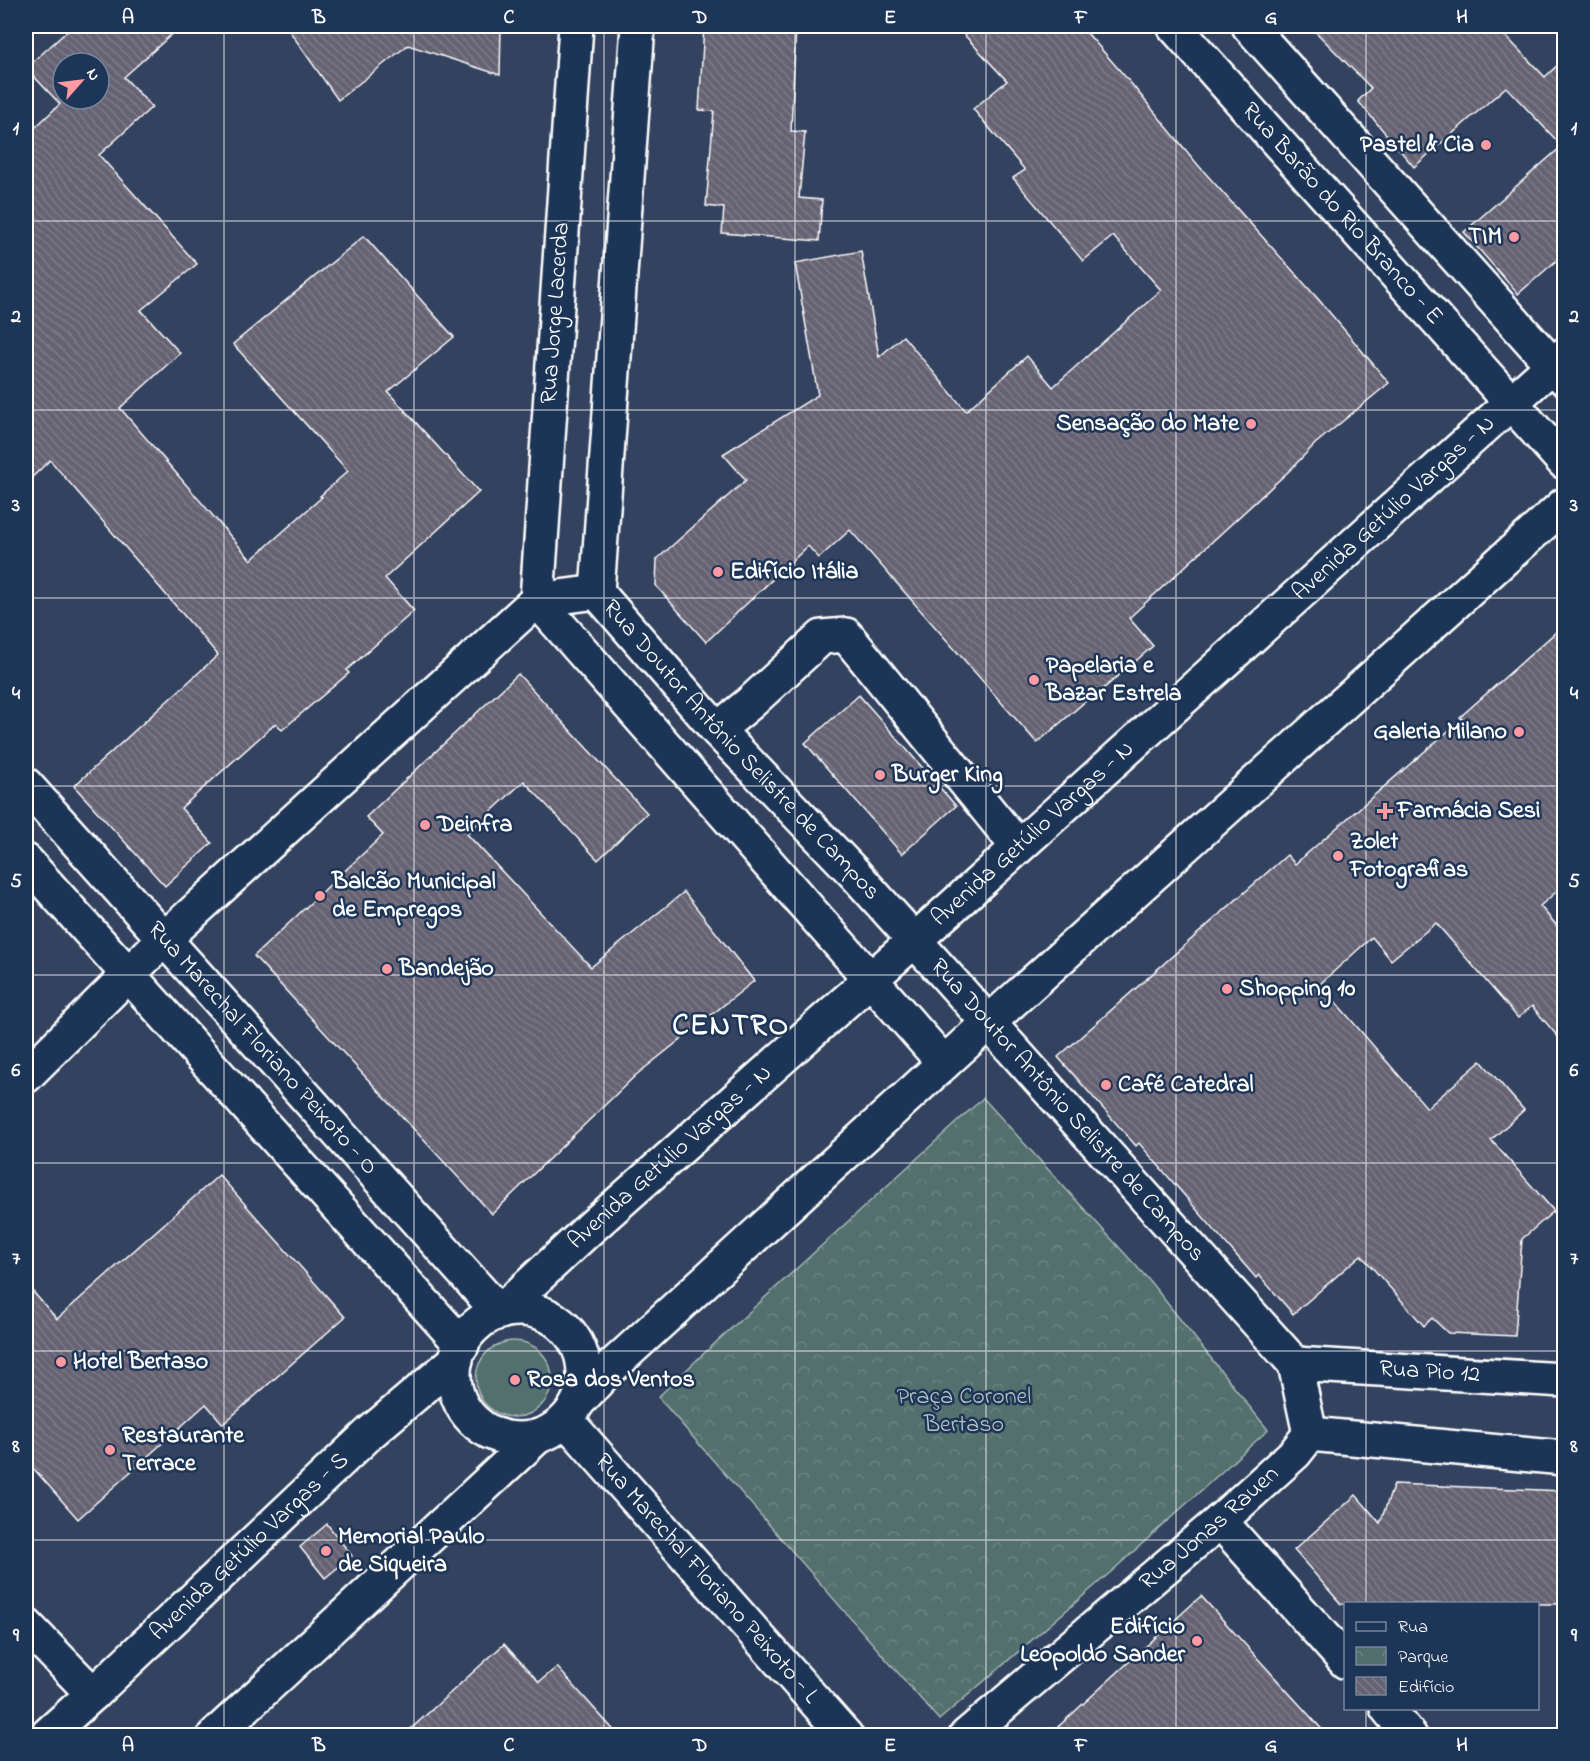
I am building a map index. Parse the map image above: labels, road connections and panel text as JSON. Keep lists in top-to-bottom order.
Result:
{
  "streets": {
    "street": [
      "Rua Barão do Rio Branco - E",
      "Rua Jorge Lacerda",
      "Avenida Getúlio Vargas - N",
      "Rua Doutor Antônio Selistre de Campos",
      "Rua Marechal Floriano Peixoto - O",
      "Rua Pio 12",
      "Rua Jonas Rauen",
      "Avenida Getúlio Vargas - S",
      "Rua Marechal Floriano Peixoto - L"
    ]
  },
  "crossings": [
    ["Rua Barão do Rio Branco - E", "Avenida Getúlio Vargas - N"],
    ["Avenida Getúlio Vargas - N", "Rua Doutor Antônio Selistre de Campos"],
    ["Avenida Getúlio Vargas - N", "Rua Marechal Floriano Peixoto - O"],
    ["Avenida Getúlio Vargas - N", "Avenida Getúlio Vargas - S"],
    ["Avenida Getúlio Vargas - N", "Rua Marechal Floriano Peixoto - L"],
    ["Rua Doutor Antônio Selistre de Campos", "Rua Pio 12"],
    ["Rua Marechal Floriano Peixoto - O", "Avenida Getúlio Vargas - S"],
    ["Rua Marechal Floriano Peixoto - O", "Rua Marechal Floriano Peixoto - L"],
    ["Avenida Getúlio Vargas - S", "Rua Marechal Floriano Peixoto - L"]
  ],
  "districts": ["CENTRO"],
  "parks": ["Praça Coronel Bertaso"],
  "places": {
    "other": [
      "Pastel & Cia",
      "TIM",
      "Sensação do Mate",
      "Edifício Itália",
      "Papelaria e Bazar Estrela",
      "Galeria Milano",
      "Burger King",
      "Deinfra",
      "Zolet Fotografias",
      "Balcão Municipal de Empregos",
      "Bandejão",
      "Shopping 10",
      "Café Catedral",
      "Hotel Bertaso",
      "Rosa dos Ventos",
      "Restaurante Terrace",
      "Memorial Paulo de Siqueira",
      "Edifício Leopoldo Sander"
    ],
    "health": ["Farmácia Sesi"]
  },
  "legend": ["Rua", "Parque", "Edifício"],
  "north": "top right",
  "grid": {
    "columns": [
      "A",
      "B",
      "C",
      "D",
      "E",
      "F",
      "G",
      "H"
    ],
    "rows": [
      "1",
      "2",
      "3",
      "4",
      "5",
      "6",
      "7",
      "8",
      "9"
    ]
  }
}
